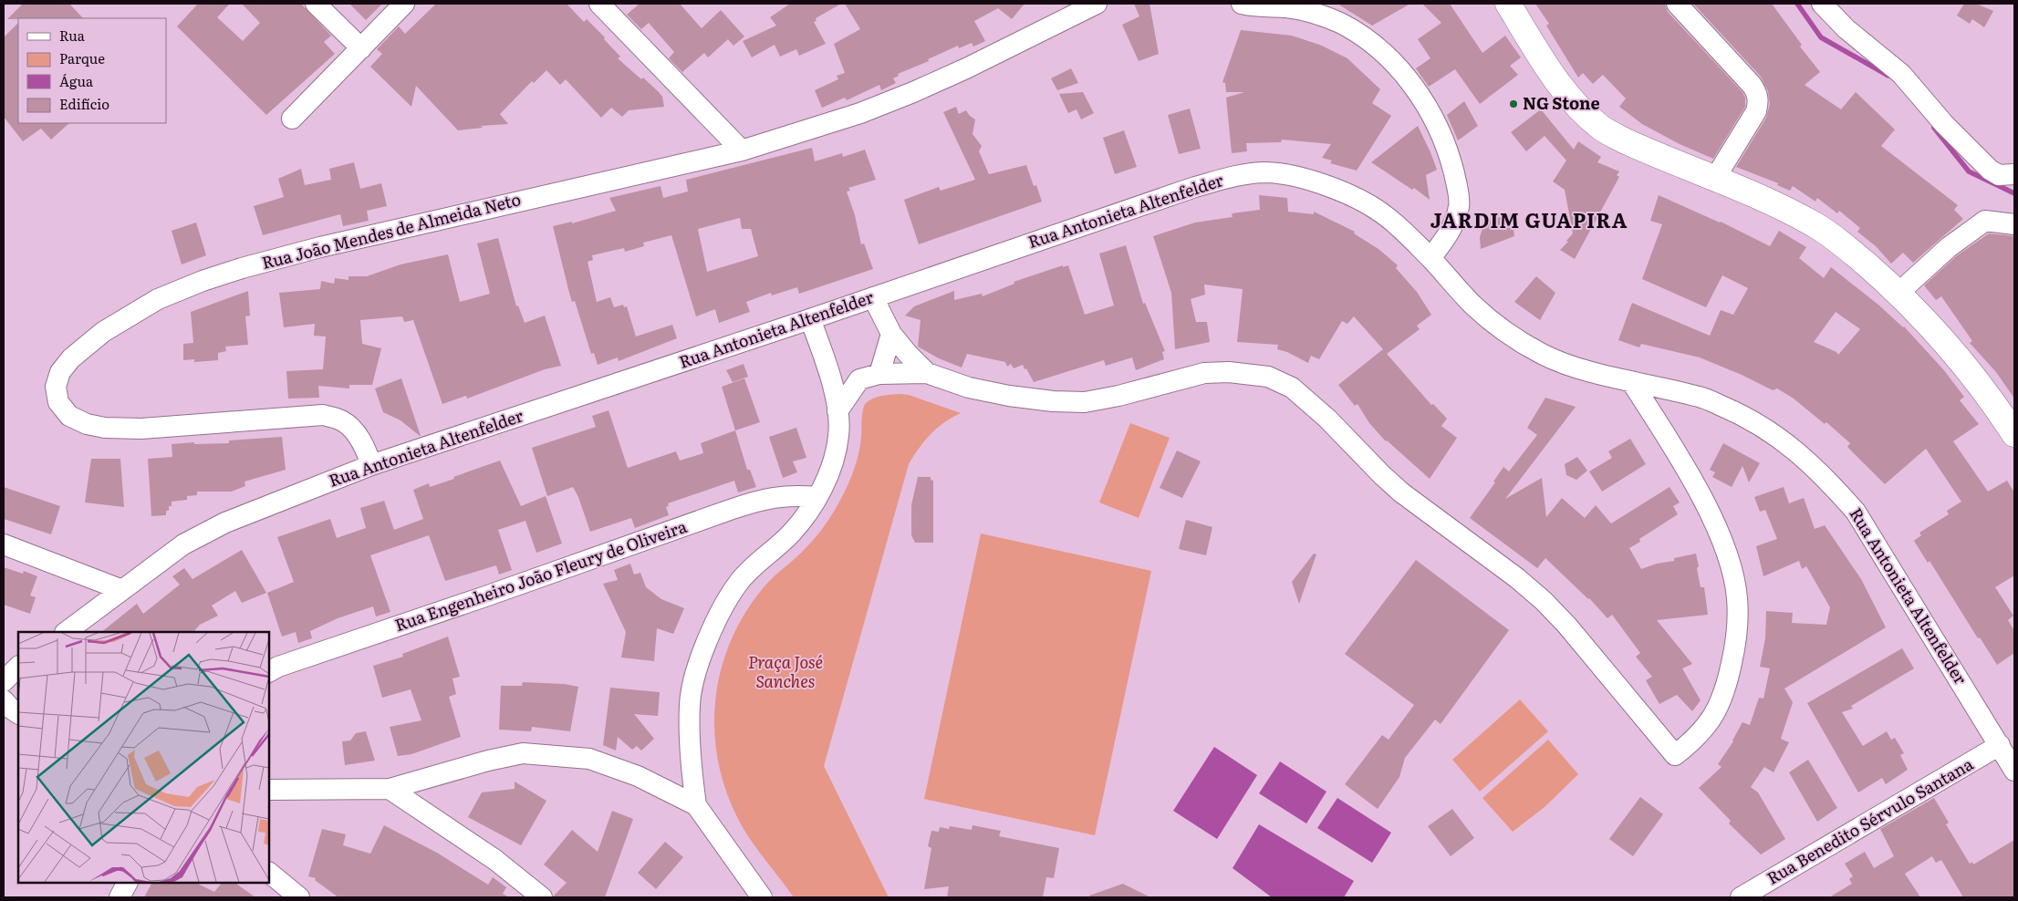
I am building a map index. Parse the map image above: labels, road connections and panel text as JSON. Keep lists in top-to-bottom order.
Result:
{
  "streets": {
    "street": [
      "Rua Antonieta Altenfelder",
      "Rua João Mendes de Almeida Neto",
      "Rua Engenheiro João Fleury de Oliveira",
      "Rua Benedito Sérvulo Santana"
    ]
  },
  "crossings": [
    ["Rua Antonieta Altenfelder", "Rua João Mendes de Almeida Neto"],
    ["Rua Antonieta Altenfelder", "Rua Benedito Sérvulo Santana"]
  ],
  "districts": ["JARDIM GUAPIRA"],
  "parks": ["Praça José Sanches"],
  "places": ["NG Stone"],
  "legend": [
    "Rua",
    "Parque",
    "Água",
    "Edifício"
  ]
}
